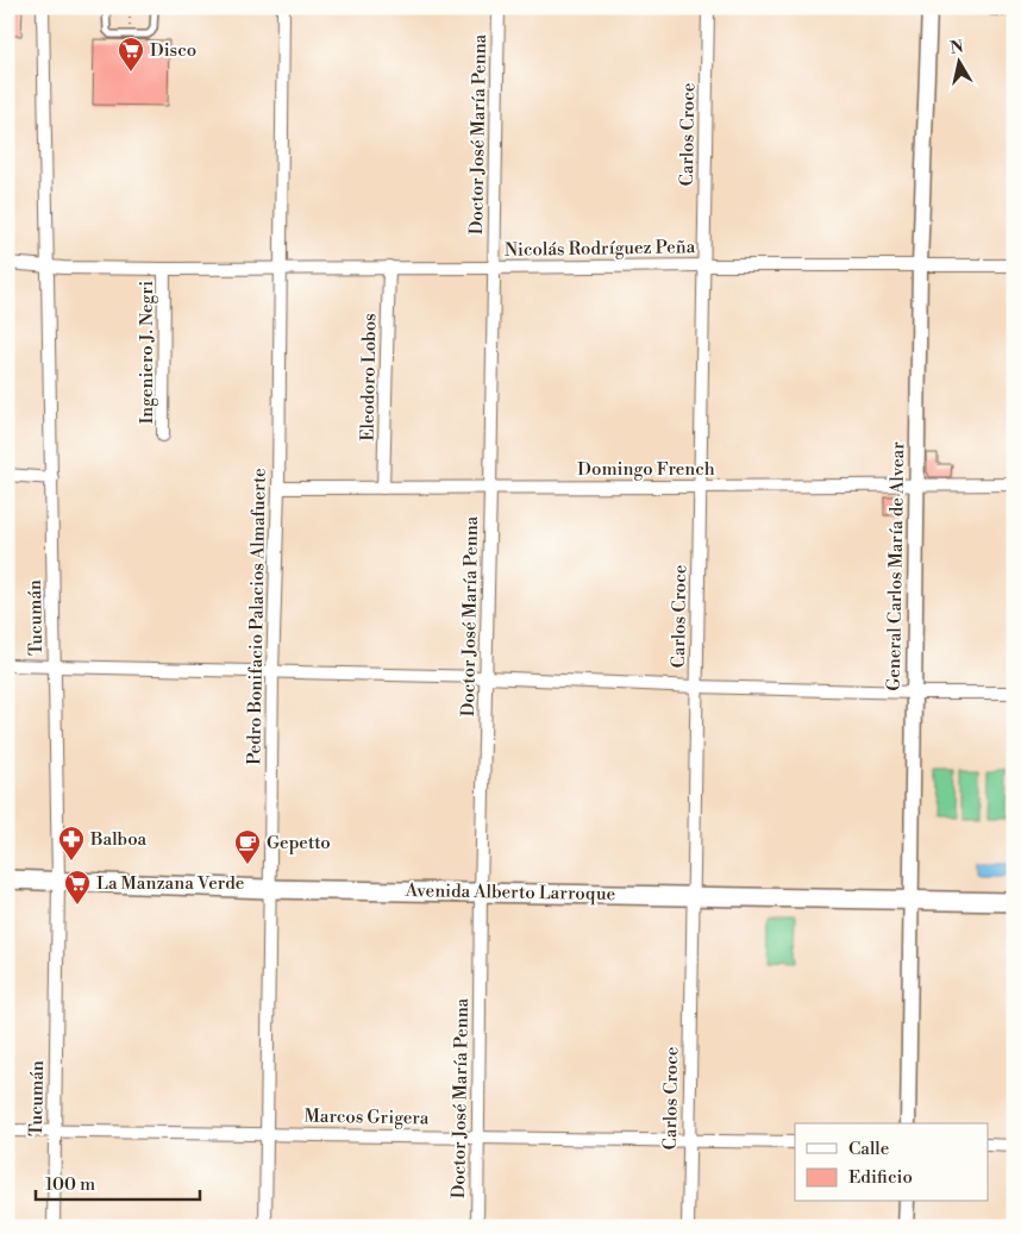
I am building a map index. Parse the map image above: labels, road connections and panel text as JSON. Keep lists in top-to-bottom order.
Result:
{
  "streets": {
    "main road": ["Avenida Alberto Larroque"],
    "street": [
      "Doctor José María Penna",
      "Carlos Croce",
      "Nicolás Rodríguez Peña",
      "Ingeniero J. Negri",
      "Eleodoro Lobos",
      "Domingo French",
      "General Carlos María de Alvear",
      "Pedro Bonifacio Palacios Almafuerte",
      "Tucumán",
      "Marcos Grigera"
    ]
  },
  "crossings": [
    ["Doctor José María Penna", "Nicolás Rodríguez Peña"],
    ["Doctor José María Penna", "Domingo French"],
    ["Doctor José María Penna", "Avenida Alberto Larroque"],
    ["Doctor José María Penna", "Marcos Grigera"],
    ["Carlos Croce", "Nicolás Rodríguez Peña"],
    ["Carlos Croce", "Domingo French"],
    ["Carlos Croce", "Avenida Alberto Larroque"],
    ["Carlos Croce", "Marcos Grigera"],
    ["Nicolás Rodríguez Peña", "Ingeniero J. Negri"],
    ["Nicolás Rodríguez Peña", "Eleodoro Lobos"],
    ["Nicolás Rodríguez Peña", "General Carlos María de Alvear"],
    ["Nicolás Rodríguez Peña", "Pedro Bonifacio Palacios Almafuerte"],
    ["Nicolás Rodríguez Peña", "Tucumán"],
    ["Eleodoro Lobos", "Domingo French"],
    ["Domingo French", "General Carlos María de Alvear"],
    ["Domingo French", "Pedro Bonifacio Palacios Almafuerte"],
    ["General Carlos María de Alvear", "Avenida Alberto Larroque"],
    ["Pedro Bonifacio Palacios Almafuerte", "Avenida Alberto Larroque"],
    ["Pedro Bonifacio Palacios Almafuerte", "Marcos Grigera"],
    ["Tucumán", "Avenida Alberto Larroque"],
    ["Tucumán", "Marcos Grigera"]
  ],
  "places": {
    "supermarket": ["Disco", "La Manzana Verde"],
    "pharmacy": ["Balboa"],
    "cafe": ["Gepetto"]
  },
  "legend": ["Calle", "Edificio"],
  "scale_bar": "100 m",
  "north": "top"
}
